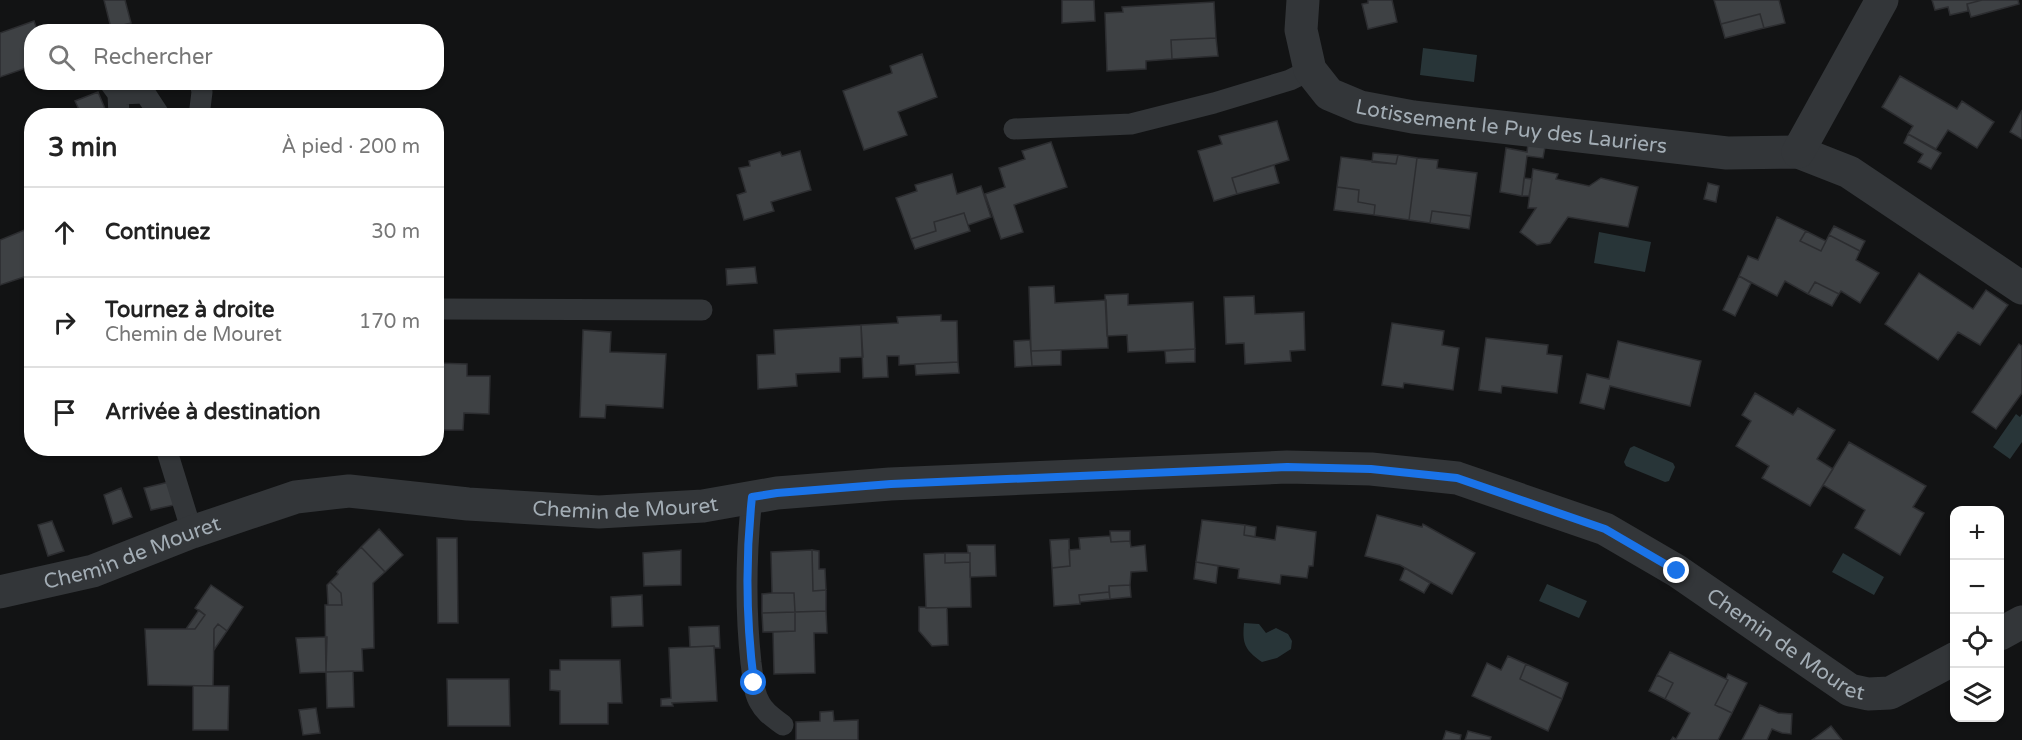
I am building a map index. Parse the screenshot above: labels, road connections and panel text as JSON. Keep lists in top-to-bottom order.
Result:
{
  "streets": {
    "street": ["Lotissement le Puy des Lauriers", "Chemin de Mouret"]
  },
  "page": {
    "search": "Rechercher",
    "heading": ["3 min", "À pied · 200 m"],
    "list": [
      ["Continuez", "30 m"],
      ["Tournez à droite", "Chemin de Mouret", "170 m"],
      "Arrivée à destination"
    ],
    "map_buttons": ["+", "−"]
  }
}
